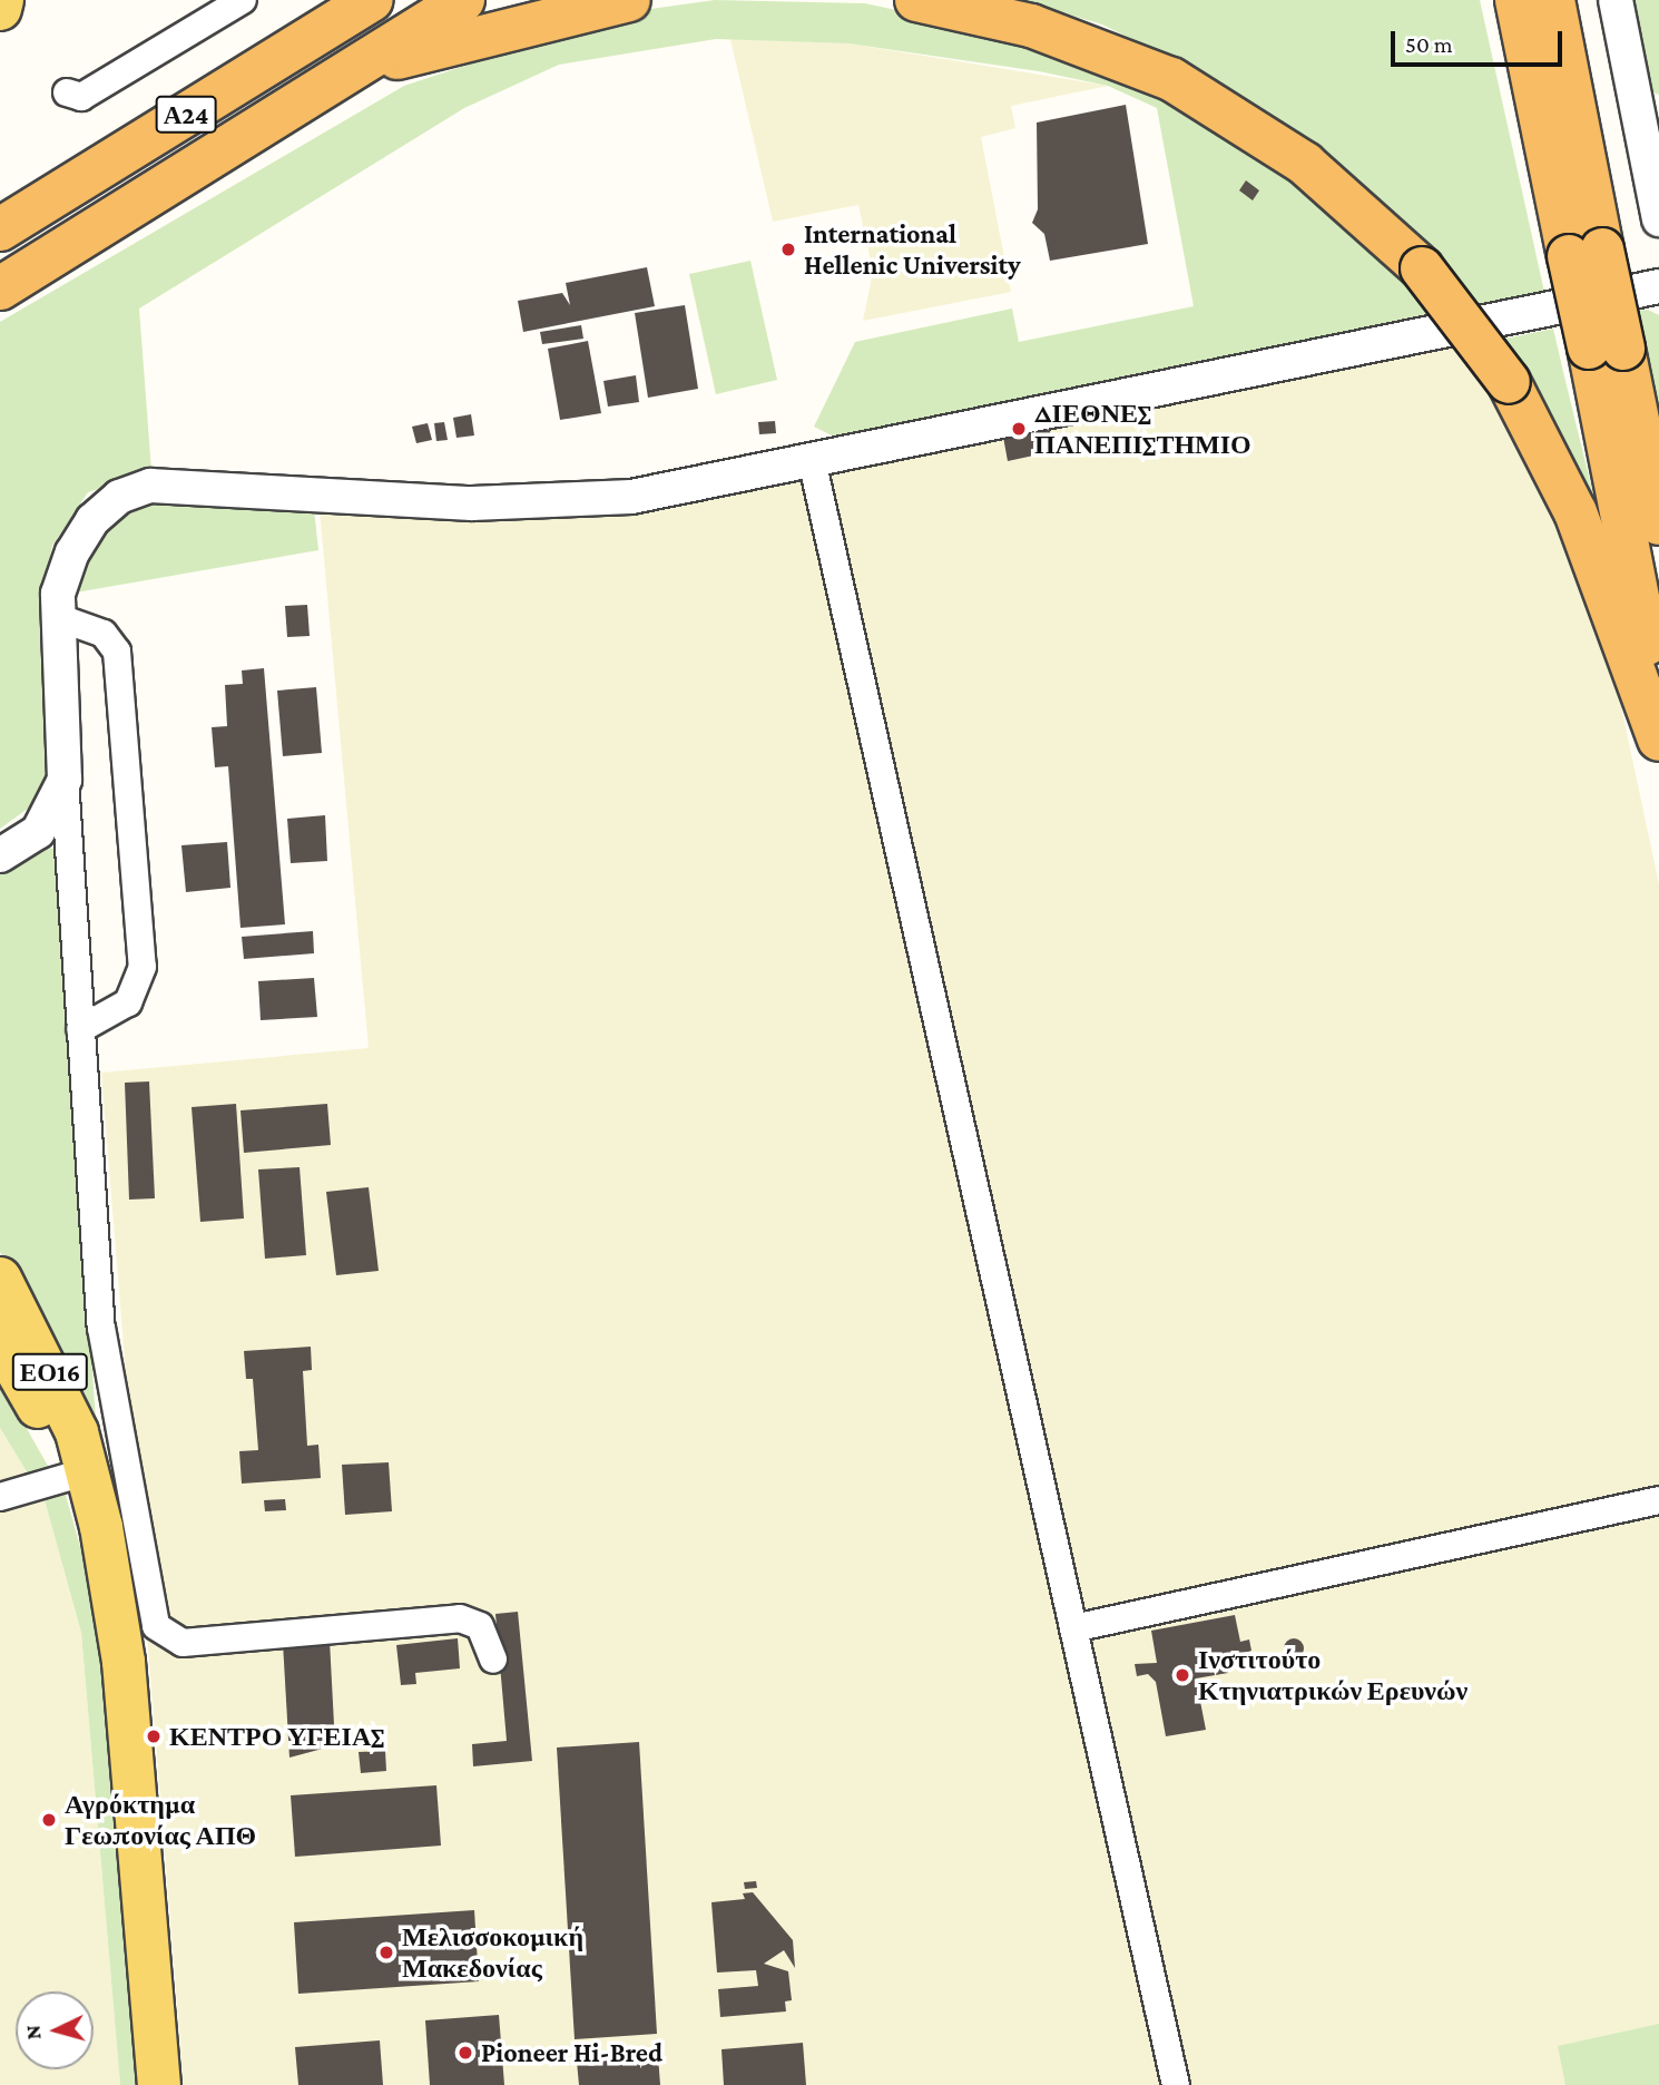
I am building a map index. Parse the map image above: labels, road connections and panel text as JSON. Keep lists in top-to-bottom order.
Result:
{
  "streets": {
    "highway": ["Α24"],
    "main road": ["ΕΟ16"]
  },
  "places": [
    "International Hellenic University",
    "ΔΙΕΘΝΕΣ ΠΑΝΕΠΙΣΤΗΜΙΟ",
    "Ινστιτούτο Κτηνιατρικών Ερευνών",
    "ΚΕΝΤΡΟ ΥΓΕΙΑΣ",
    "Αγρόκτημα Γεωπονίας ΑΠΘ",
    "Μελισσοκομική Μακεδονίας",
    "Pioneer Hi-Bred"
  ],
  "scale_bar": "50 m",
  "north": "left"
}
